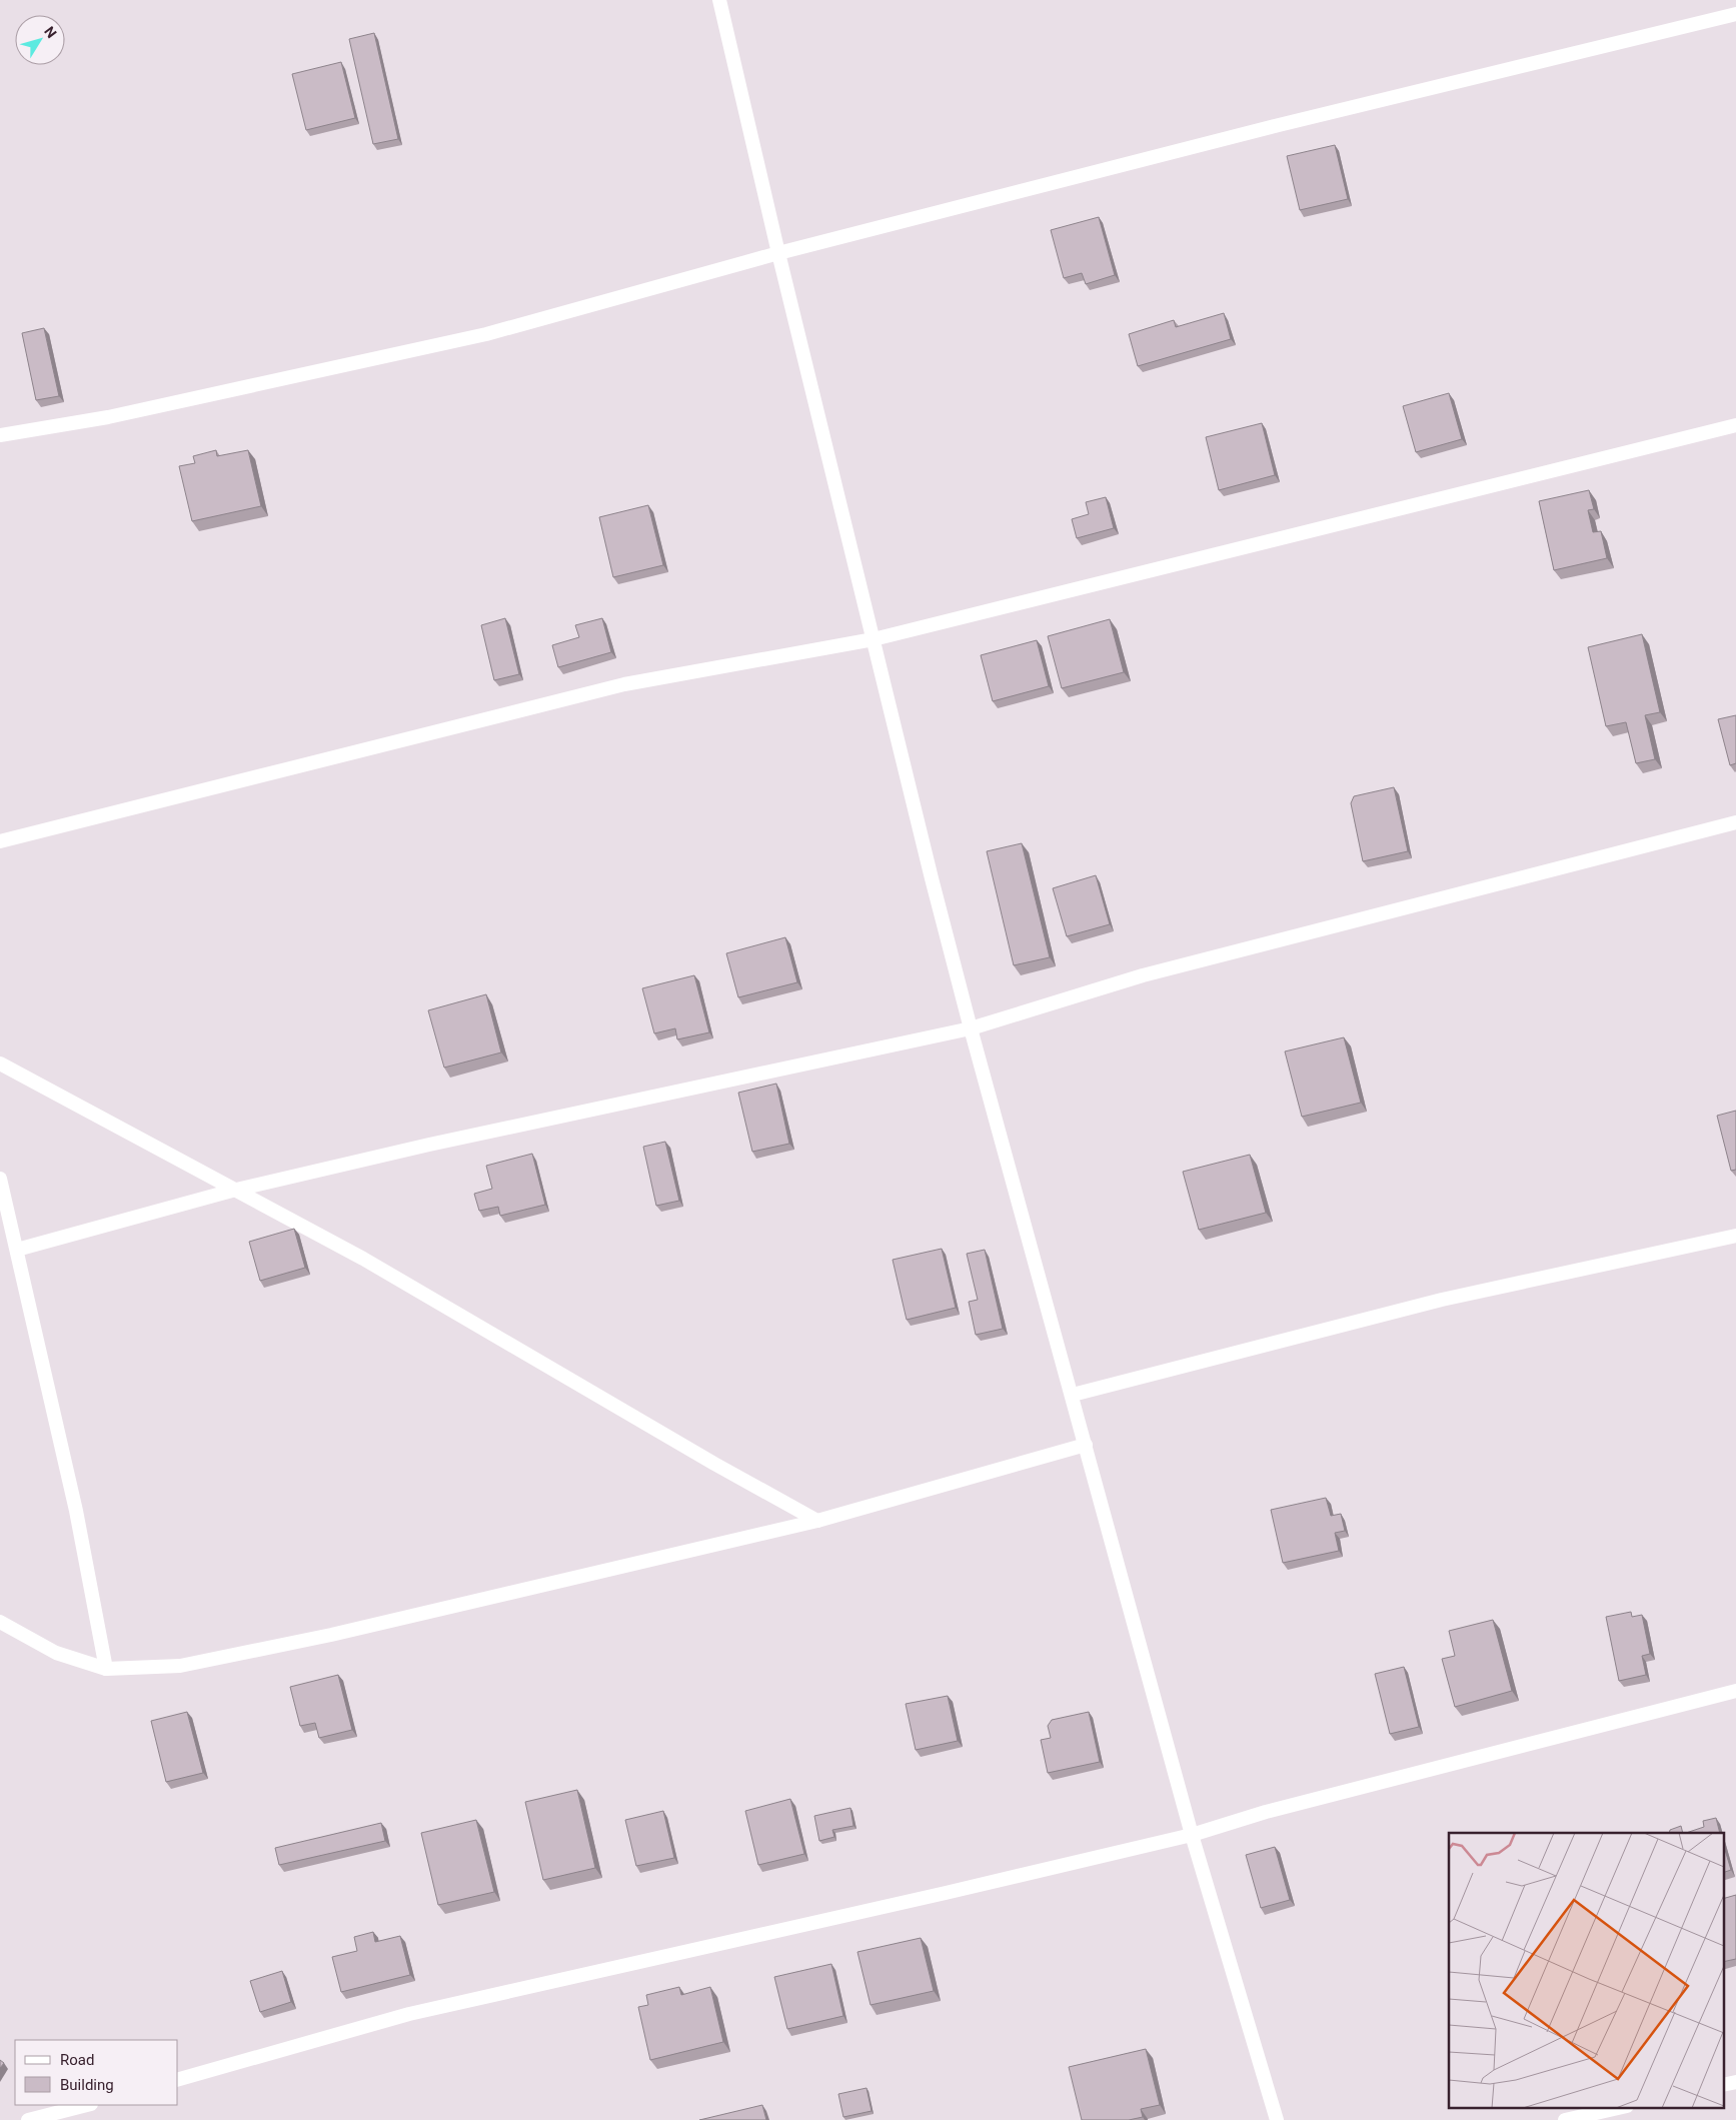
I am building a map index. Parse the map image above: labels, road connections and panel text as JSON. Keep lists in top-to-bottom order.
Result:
{
  "legend": ["Road", "Building"],
  "north": "top right"
}
